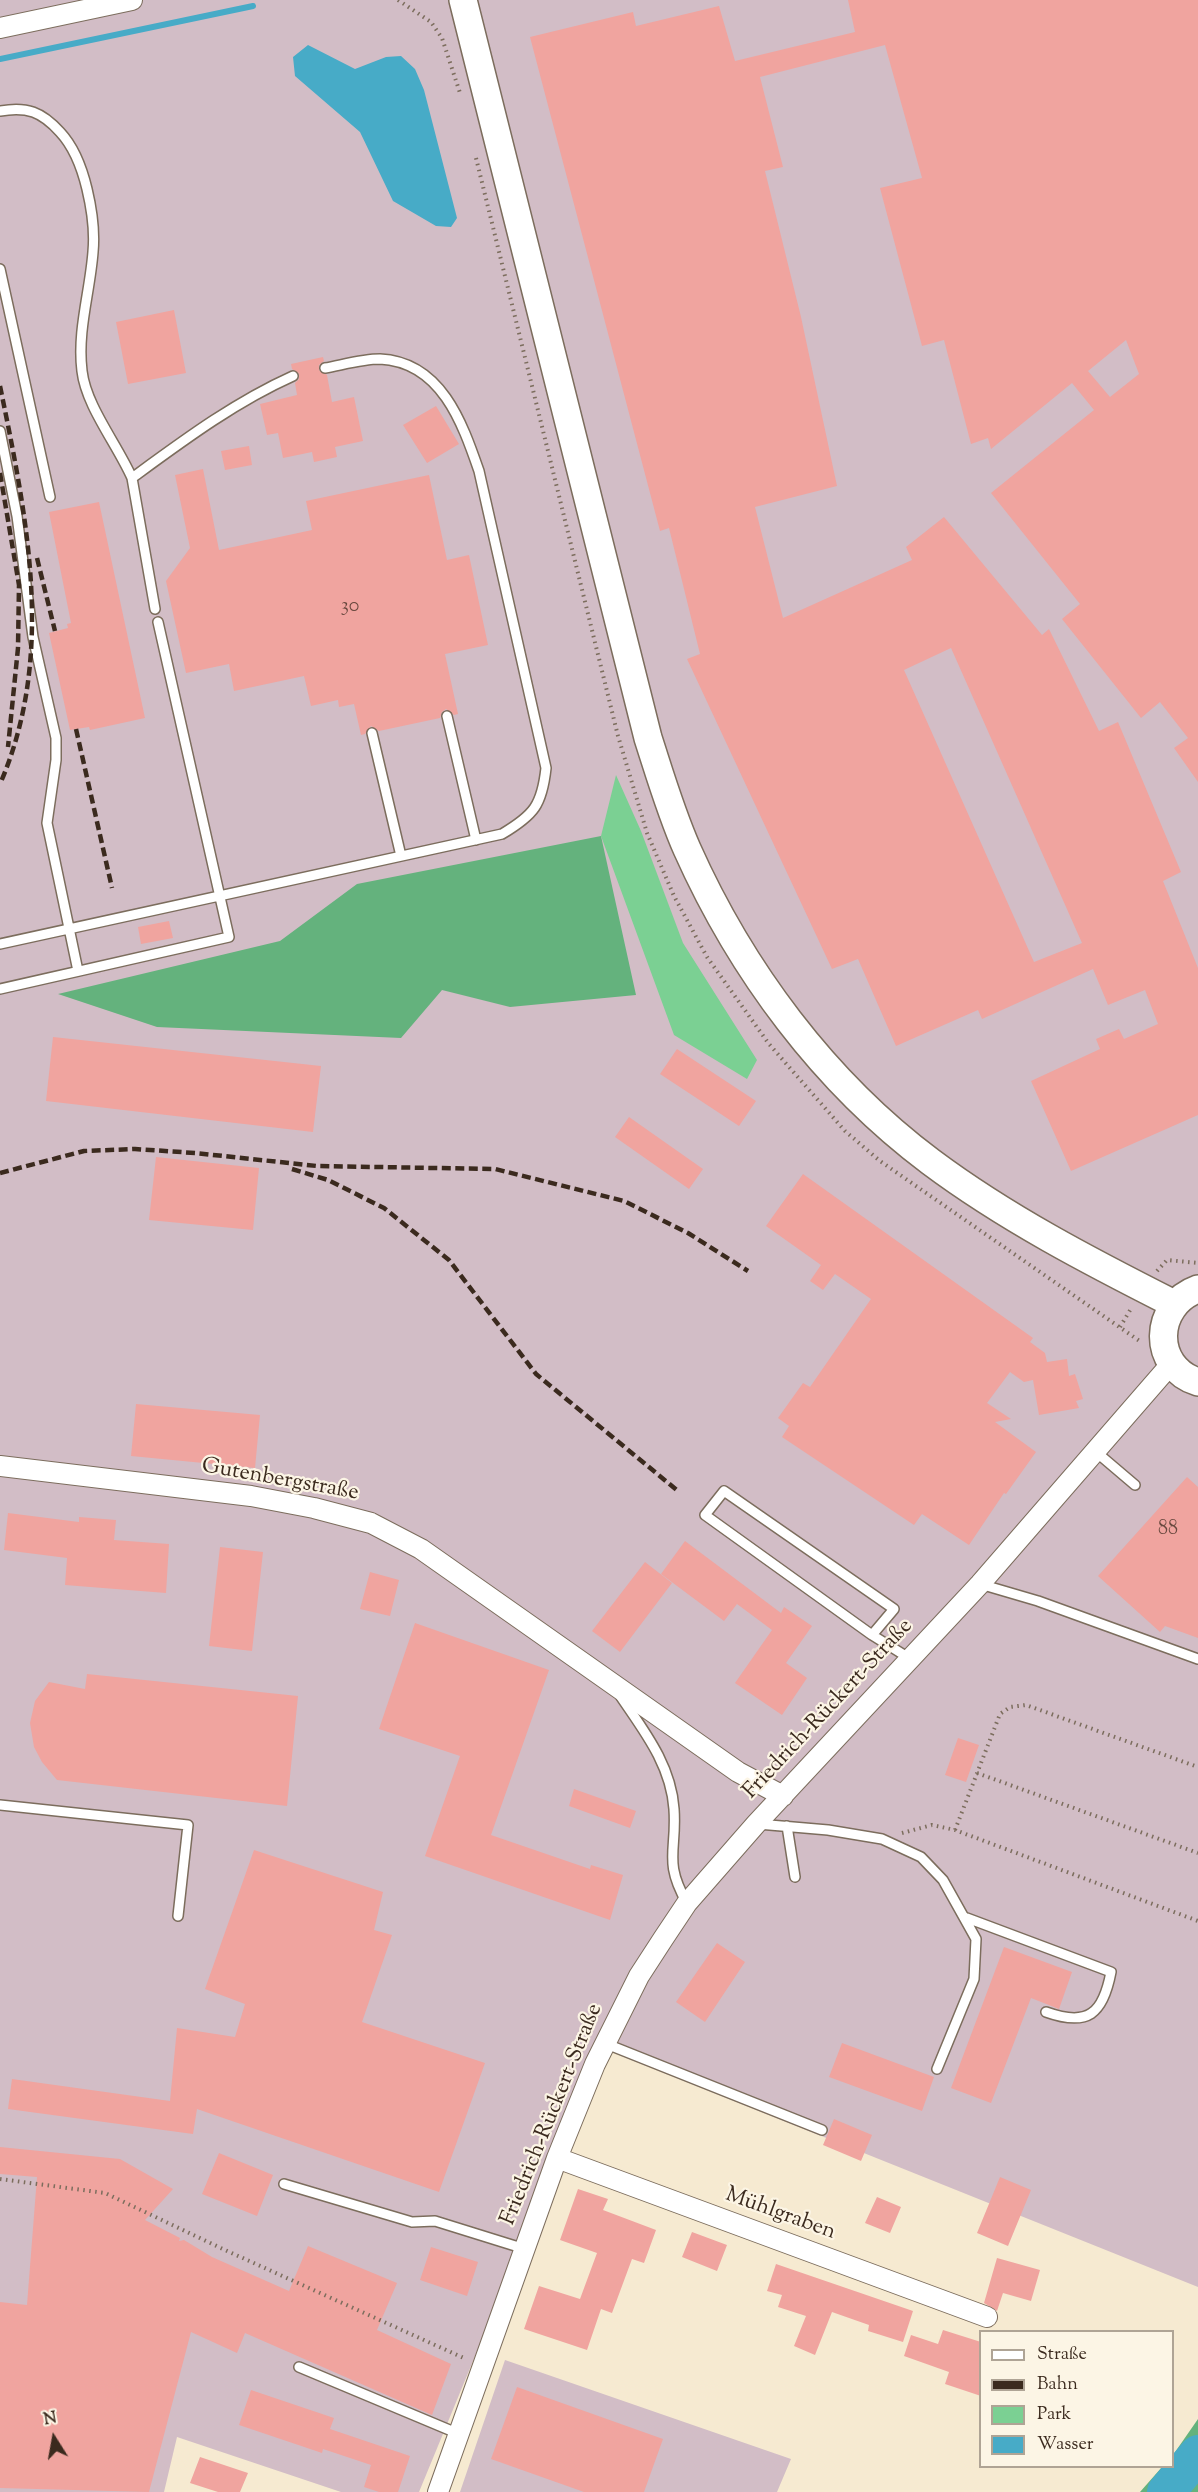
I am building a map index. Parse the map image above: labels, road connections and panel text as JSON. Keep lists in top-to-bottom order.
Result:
{
  "streets": {
    "street": ["Gutenbergstraße", "Friedrich-Rückert-Straße", "Mühlgraben"]
  },
  "crossings": [
    ["Gutenbergstraße", "Friedrich-Rückert-Straße"],
    ["Friedrich-Rückert-Straße", "Mühlgraben"]
  ],
  "house_numbers": ["30", "88"],
  "legend": [
    "Straße",
    "Bahn",
    "Park",
    "Wasser"
  ],
  "north": "top"
}
